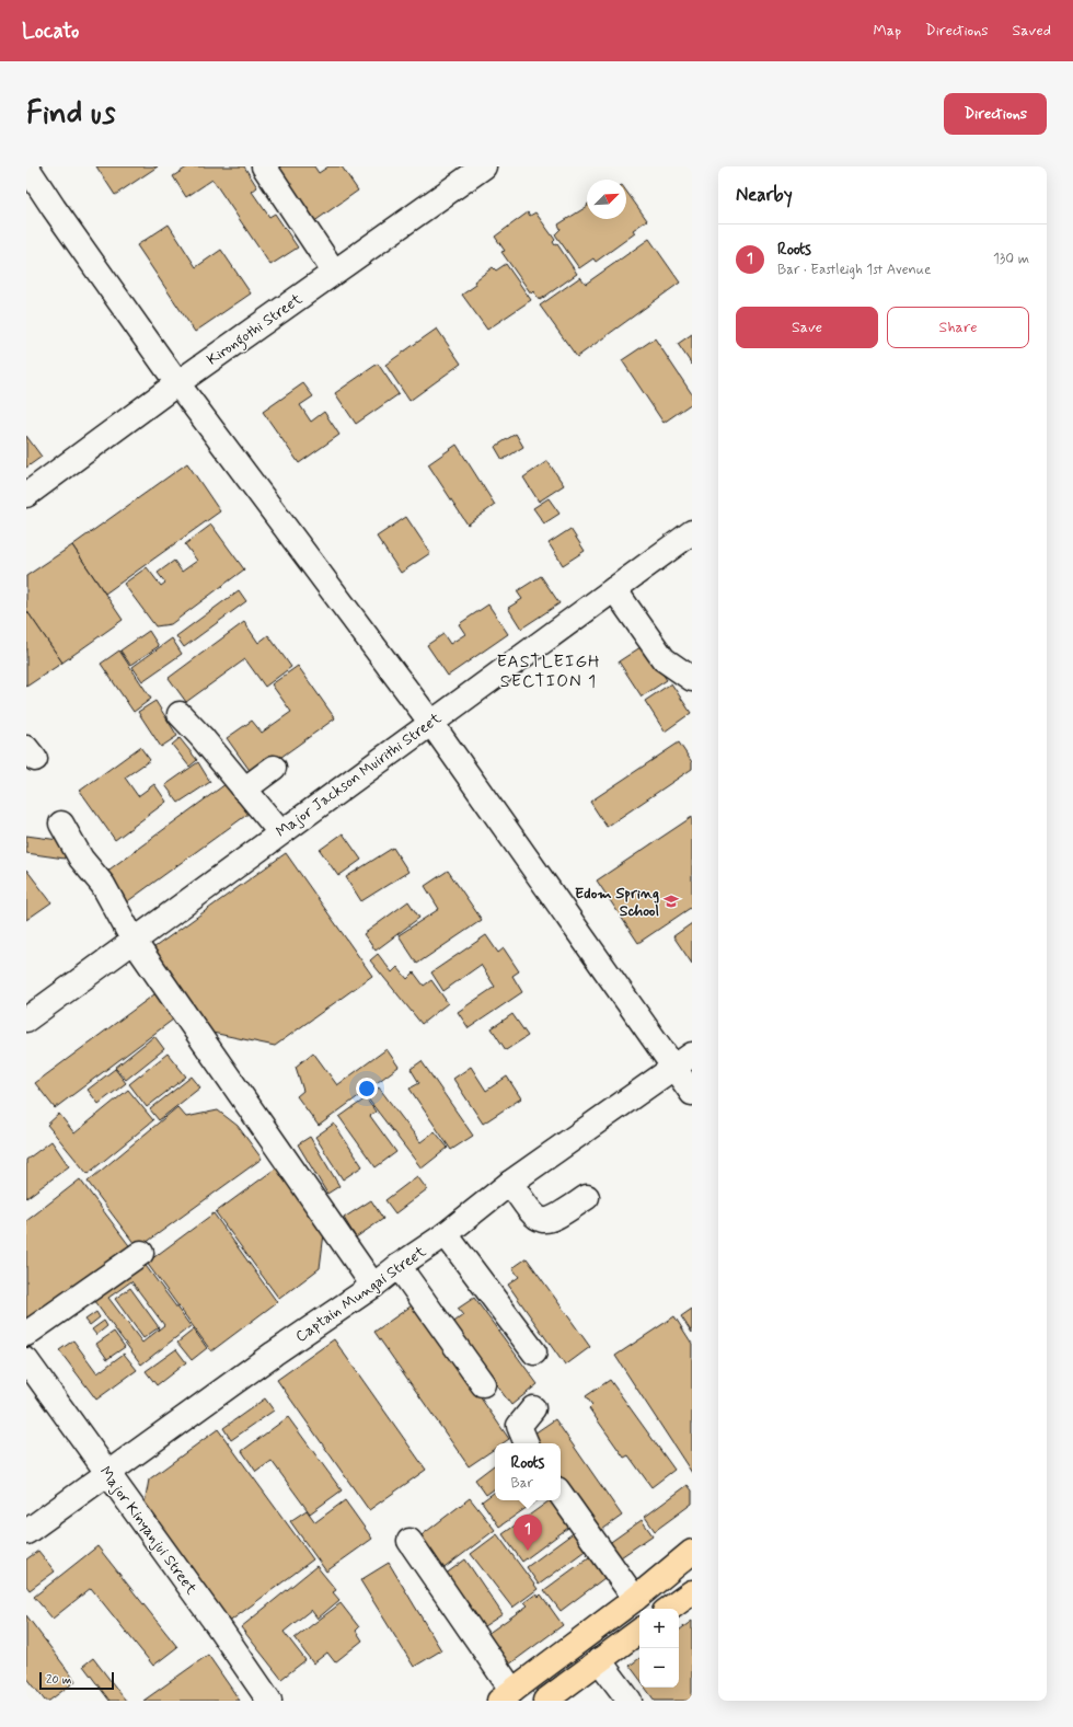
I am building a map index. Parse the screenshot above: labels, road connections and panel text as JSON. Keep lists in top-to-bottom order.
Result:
{
  "streets": {
    "street": [
      "Kirongothi Street",
      "Major Jackson Muirithi Street",
      "Captain Mungai Street",
      "Major Kinyanjui Street"
    ]
  },
  "crossings": [
    ["Captain Mungai Street", "Major Kinyanjui Street"]
  ],
  "districts": ["EASTLEIGH SECTION 1"],
  "places": {
    "school or university": ["Edom Spring School"]
  },
  "scale_bar": "20 m",
  "north": "top right",
  "page": {
    "header": "Locato",
    "nav": ["Map", "Directions", "Saved"],
    "buttons": [
      "Directions",
      ["Save", "Share"]
    ],
    "title": "Find us",
    "heading": "Nearby",
    "list": [
      {
        "mark": "1",
        "name": "Roots",
        "note": "Bar · Eastleigh 1st Avenue",
        "value": "130 m"
      }
    ],
    "popup": ["Roots", "Bar"],
    "pins": "1",
    "map_buttons": ["+", "−"],
    "scale": "20 m"
  }
}
